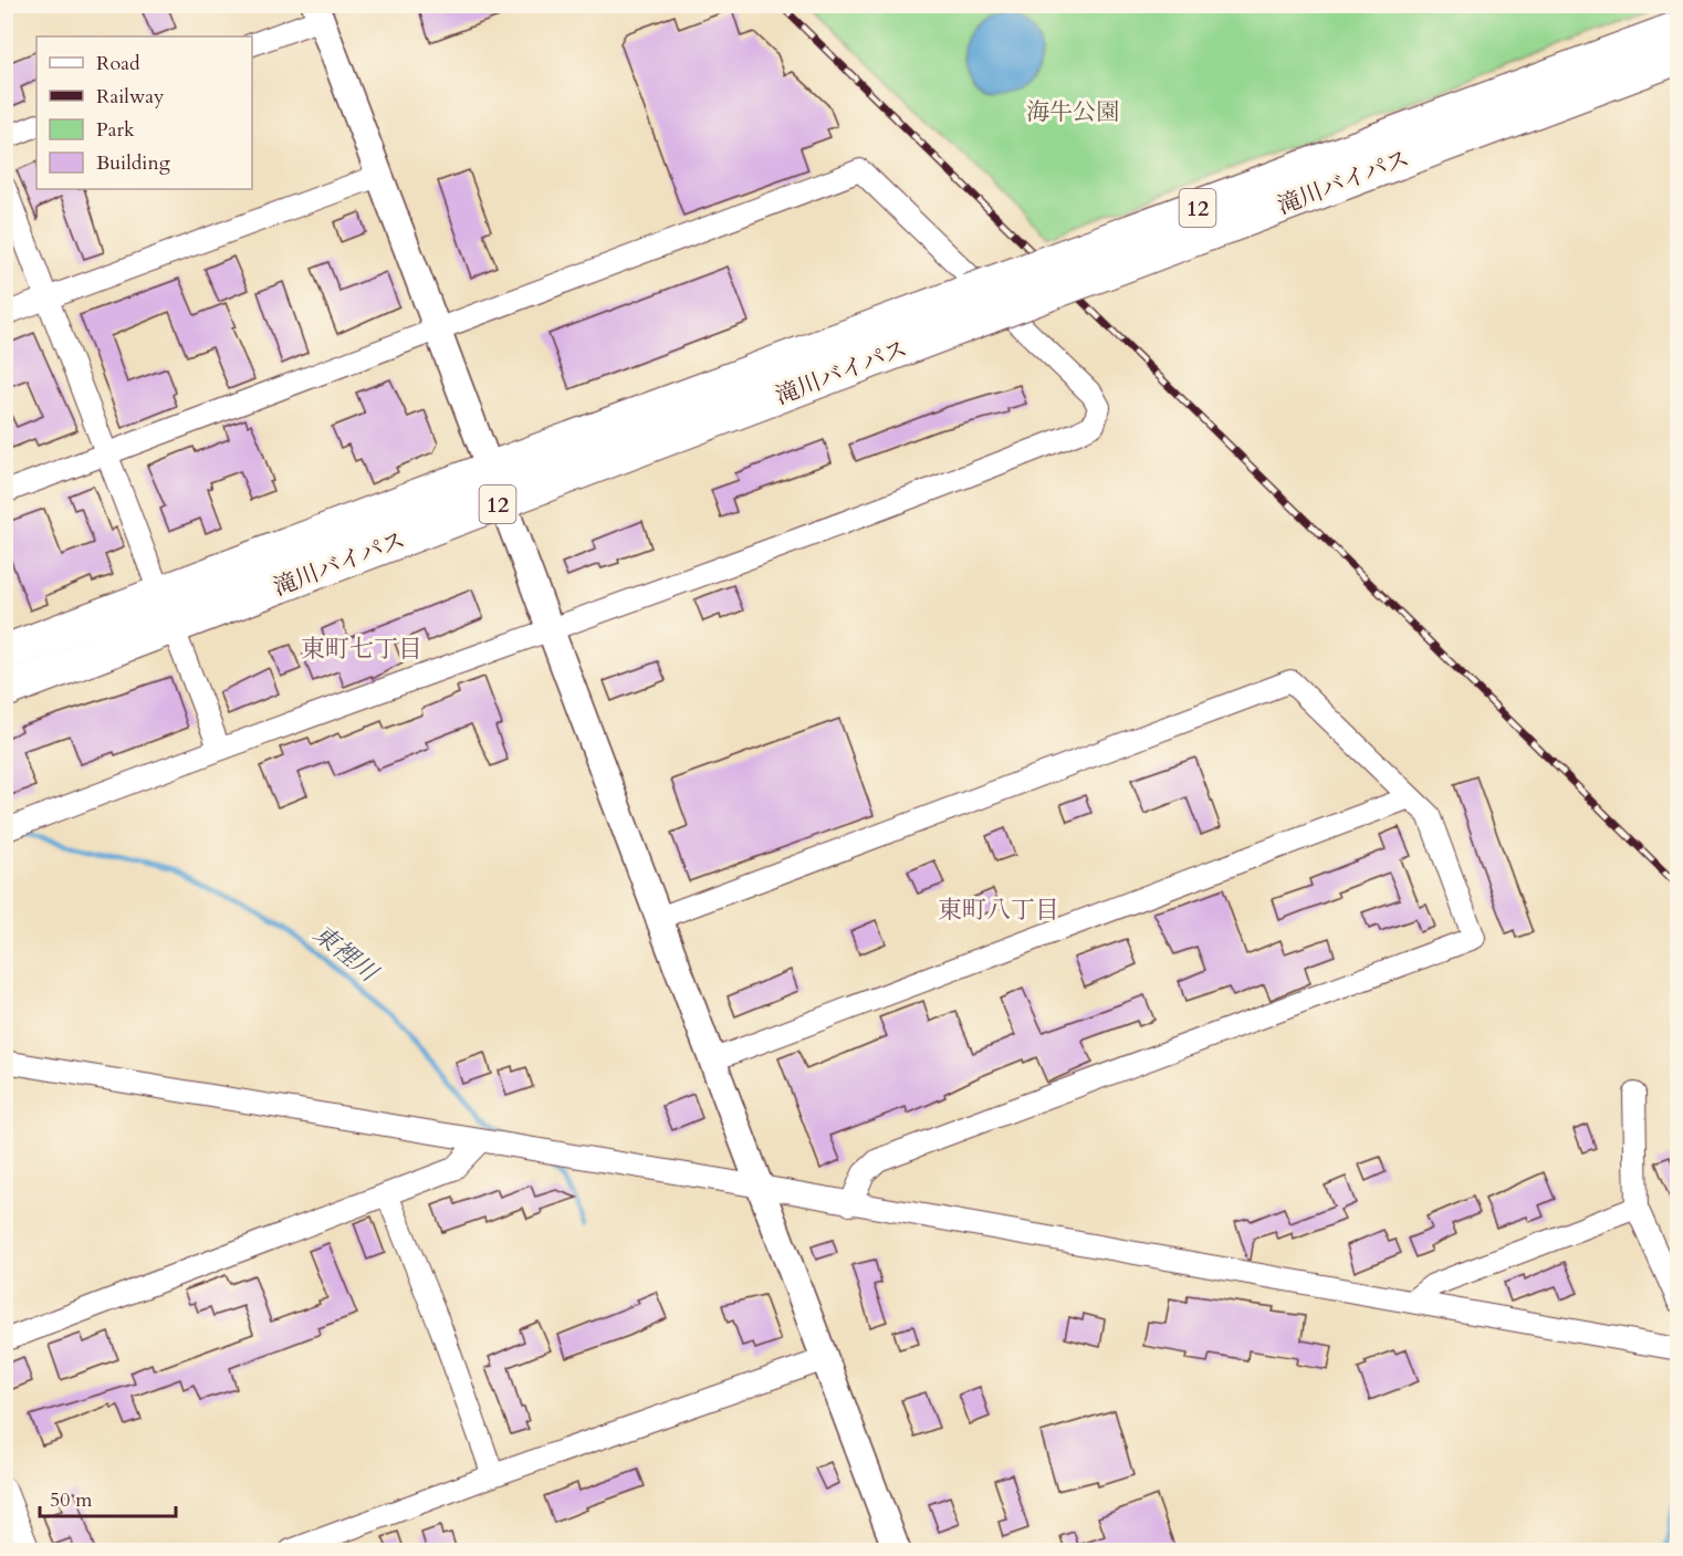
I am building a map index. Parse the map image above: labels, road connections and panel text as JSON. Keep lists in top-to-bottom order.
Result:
{
  "streets": {
    "highway": ["滝川バイパス", "12"]
  },
  "districts": ["東町七丁目", "東町八丁目"],
  "water": ["東裡川"],
  "parks": ["海牛公園"],
  "legend": [
    "Road",
    "Railway",
    "Park",
    "Building"
  ],
  "scale_bar": "50 m"
}
